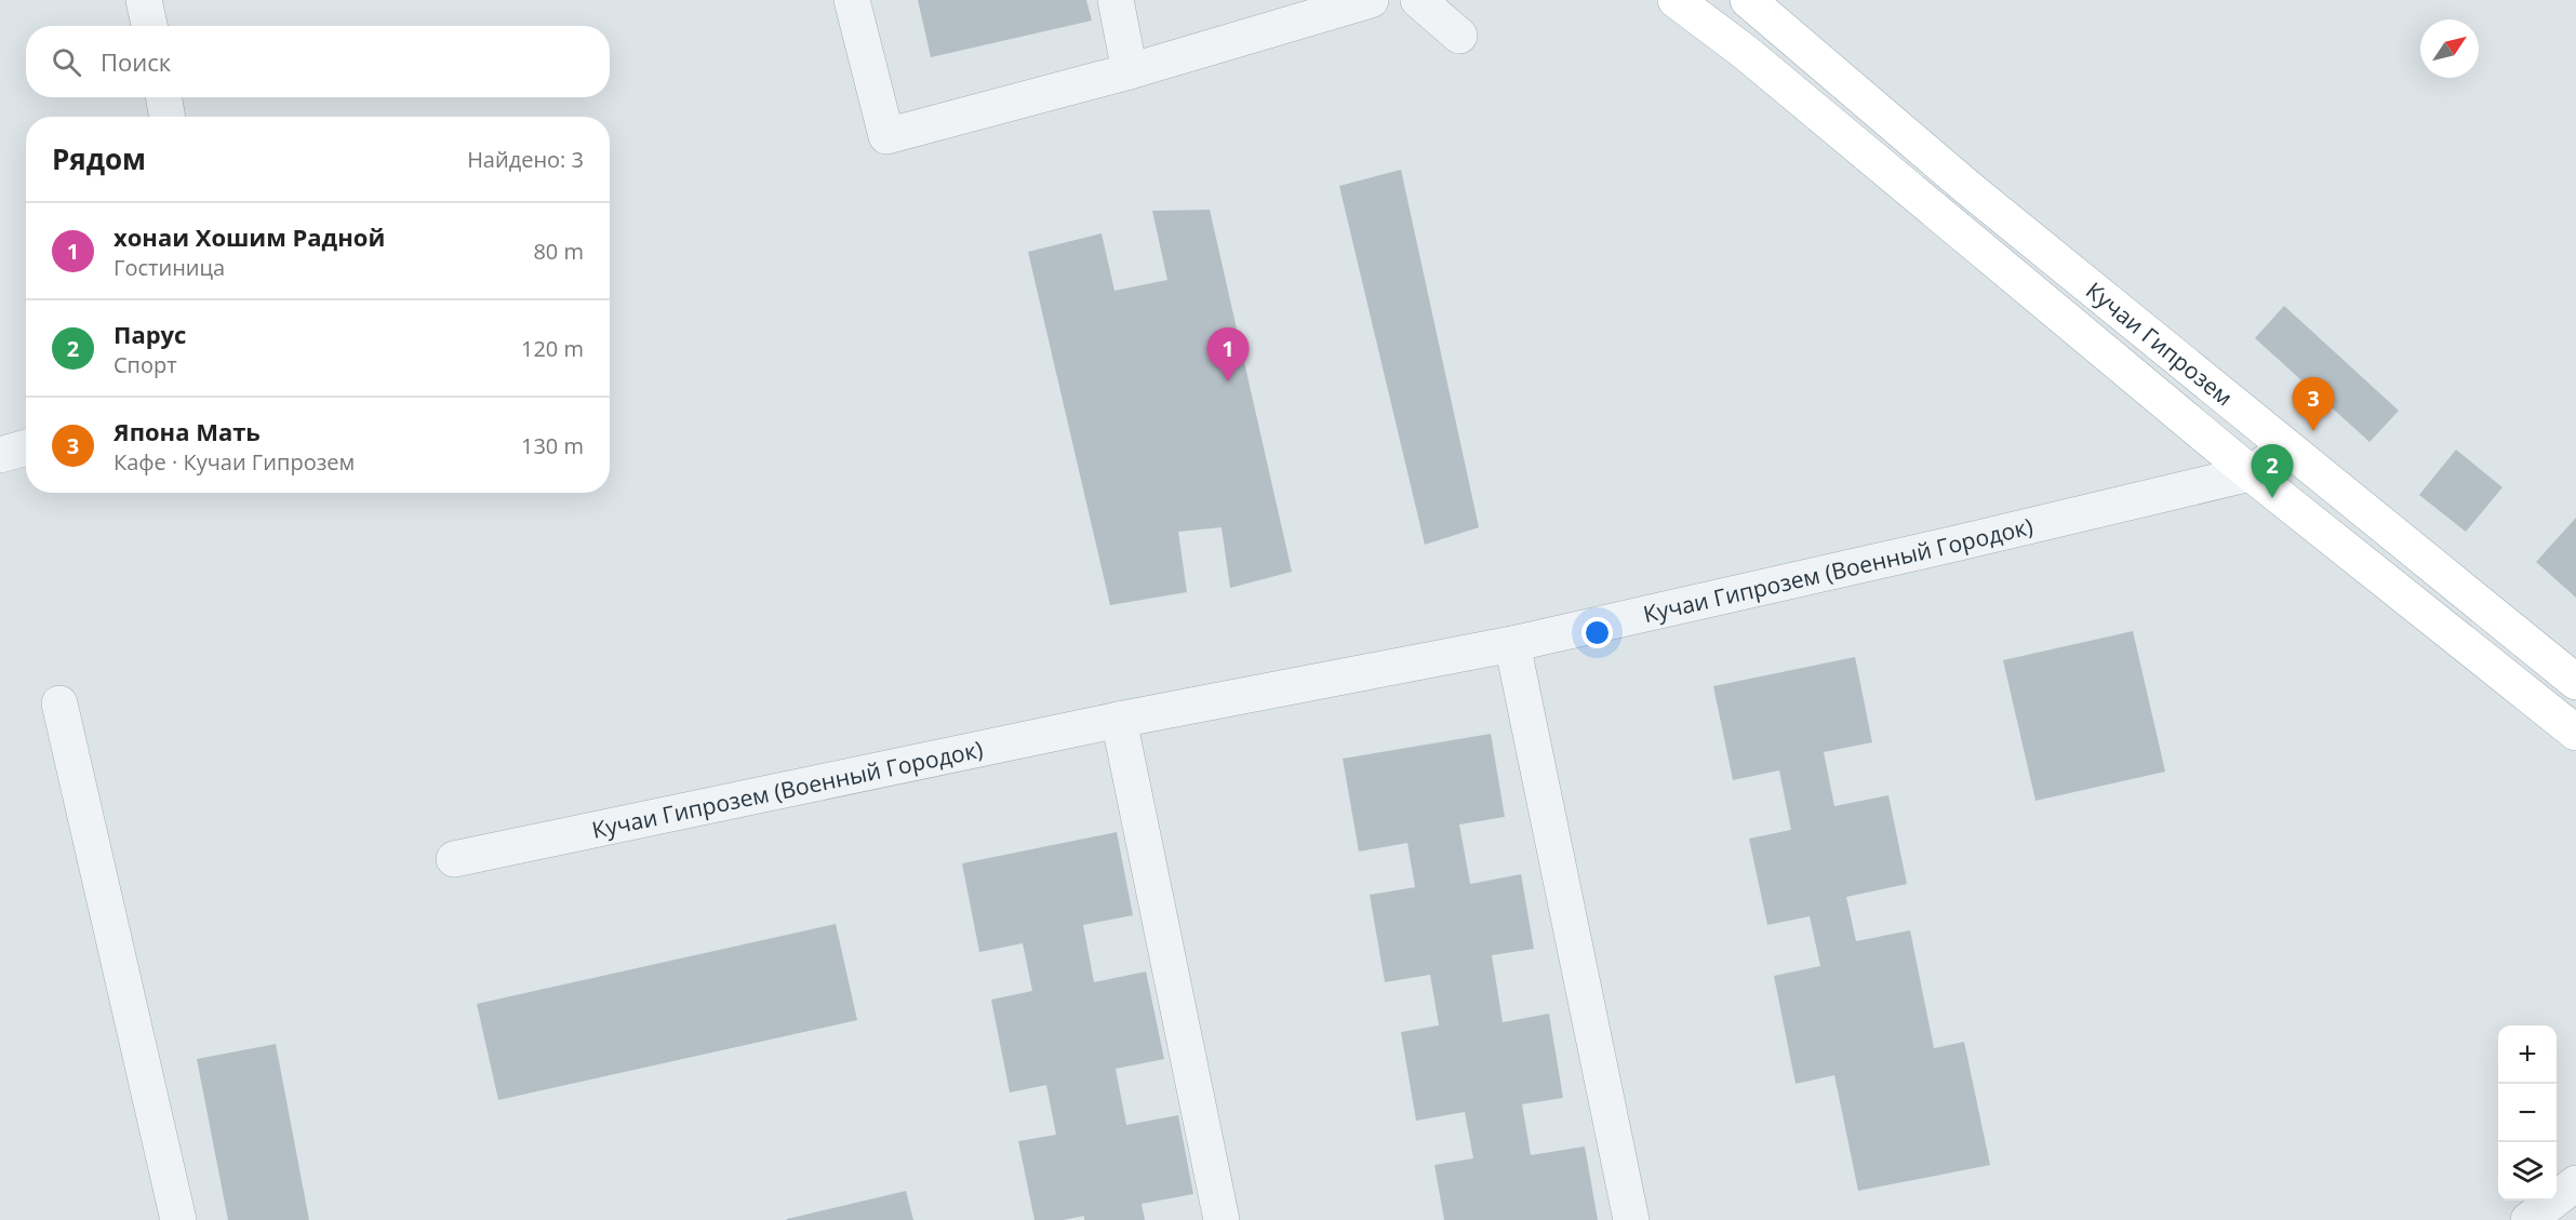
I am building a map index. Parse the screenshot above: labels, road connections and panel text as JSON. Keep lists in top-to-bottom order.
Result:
{
  "streets": {
    "main road": ["Кучаи Гипрозем"],
    "lane": ["Кучаи Гипрозем (Военный Городок)"]
  },
  "crossings": [
    ["Кучаи Гипрозем", "Кучаи Гипрозем (Военный Городок)"]
  ],
  "north": "top right",
  "page": {
    "search": "Поиск",
    "heading": ["Рядом", "Найдено: 3"],
    "list": [
      {
        "mark": "1",
        "name": "хонаи Хошим Радной",
        "note": "Гостиница",
        "value": "80 m"
      },
      {
        "mark": "2",
        "name": "Парус",
        "note": "Спорт",
        "value": "120 m"
      },
      {
        "mark": "3",
        "name": "Япона Мать",
        "note": "Кафе · Кучаи Гипрозем",
        "value": "130 m"
      }
    ],
    "pins": ["1", "3", "2"],
    "map_buttons": ["+", "−"]
  }
}
